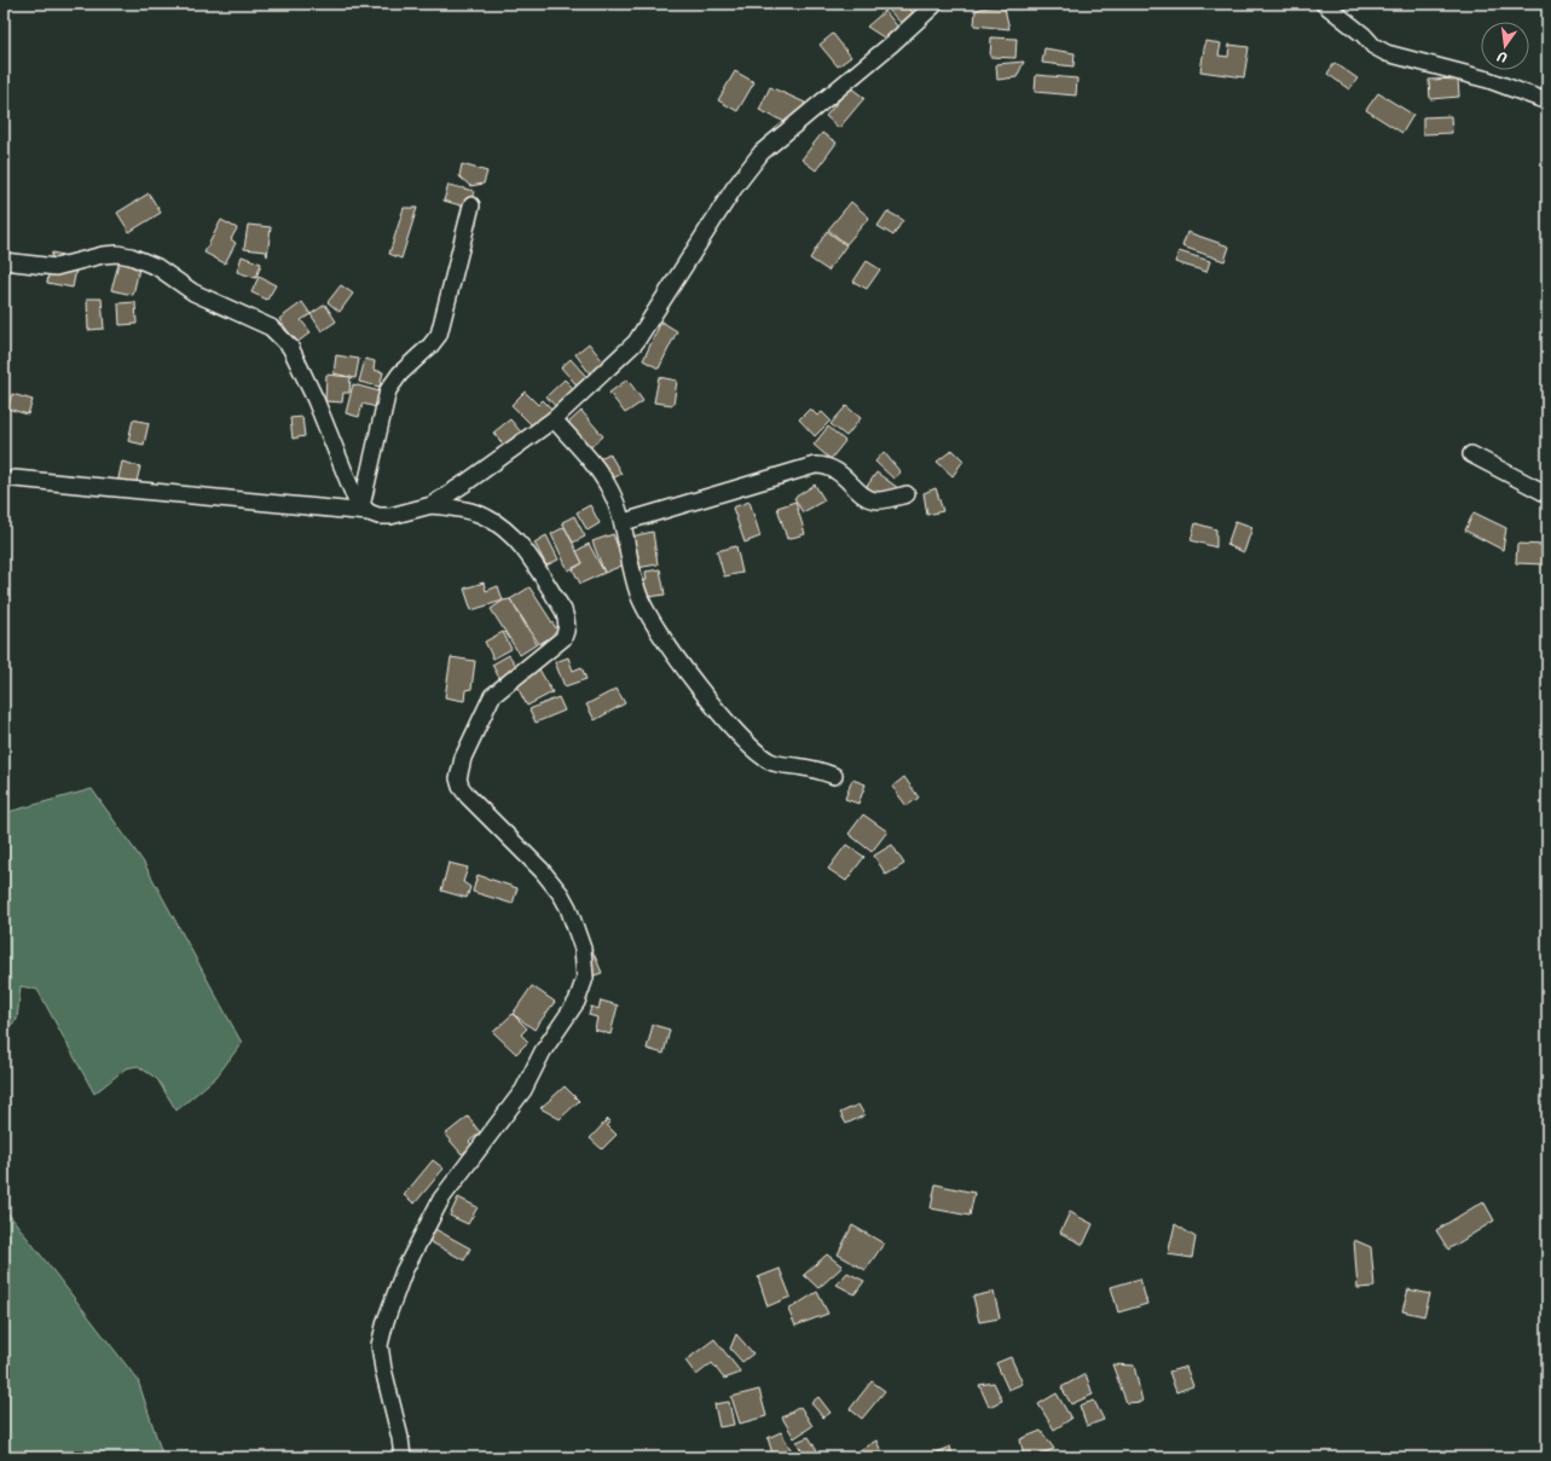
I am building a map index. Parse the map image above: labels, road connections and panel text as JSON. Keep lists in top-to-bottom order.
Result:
{
  "north": "bottom"
}
